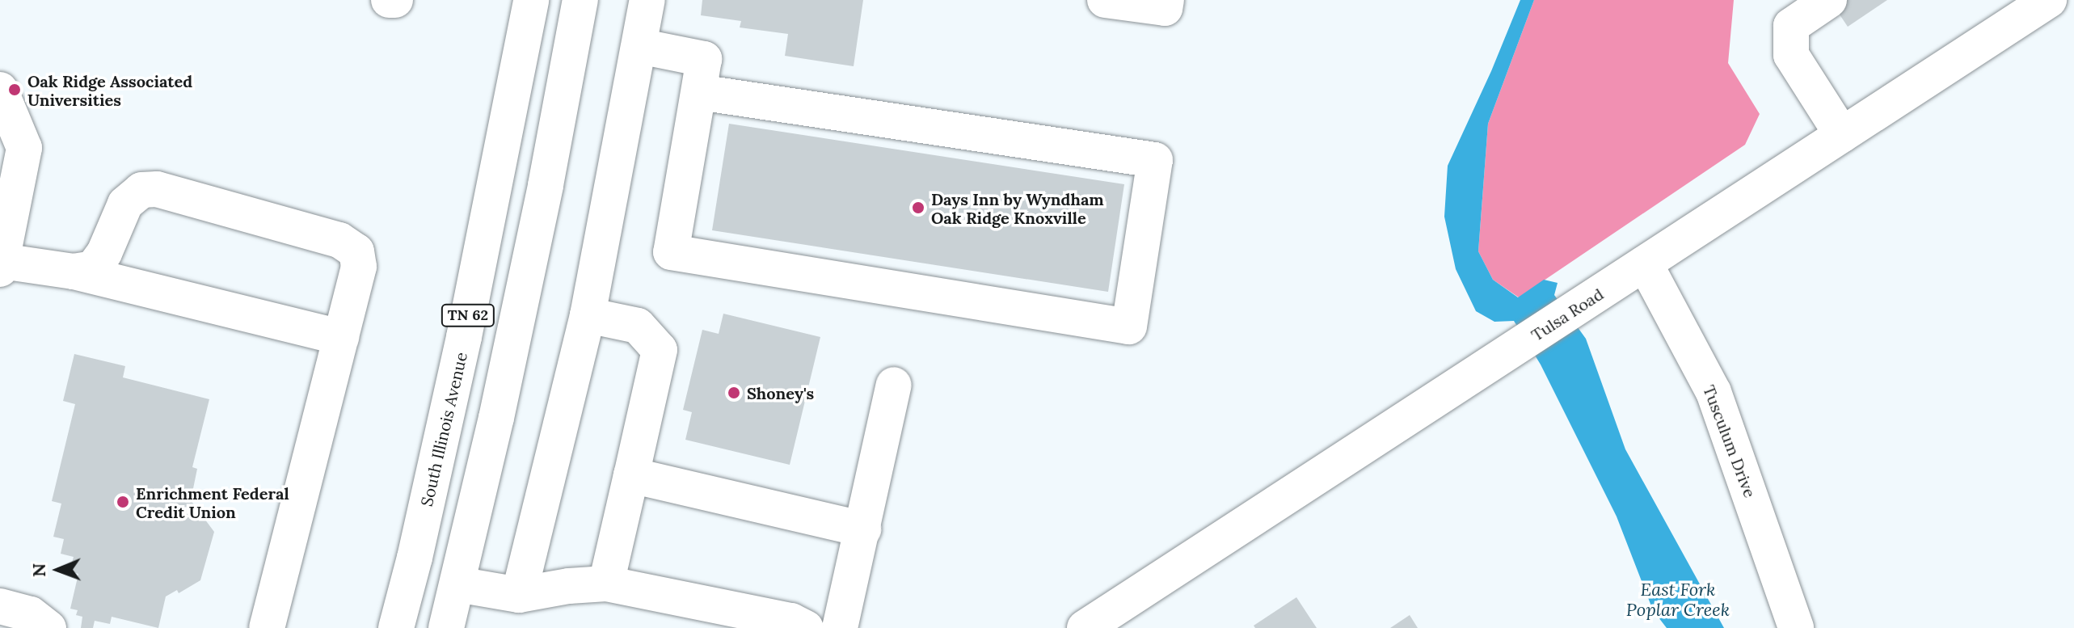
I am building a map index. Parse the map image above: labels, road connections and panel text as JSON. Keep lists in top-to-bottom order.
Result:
{
  "streets": {
    "main road": [
      "Tulsa Road",
      "TN 62",
      "South Illinois Avenue",
      "Tusculum Drive"
    ]
  },
  "crossings": [
    ["Tulsa Road", "Tusculum Drive"]
  ],
  "water": ["East Fork Poplar Creek"],
  "places": [
    "Oak Ridge Associated Universities",
    "Days Inn by Wyndham Oak Ridge Knoxville",
    "Shoney's",
    "Enrichment Federal Credit Union"
  ],
  "north": "left"
}
